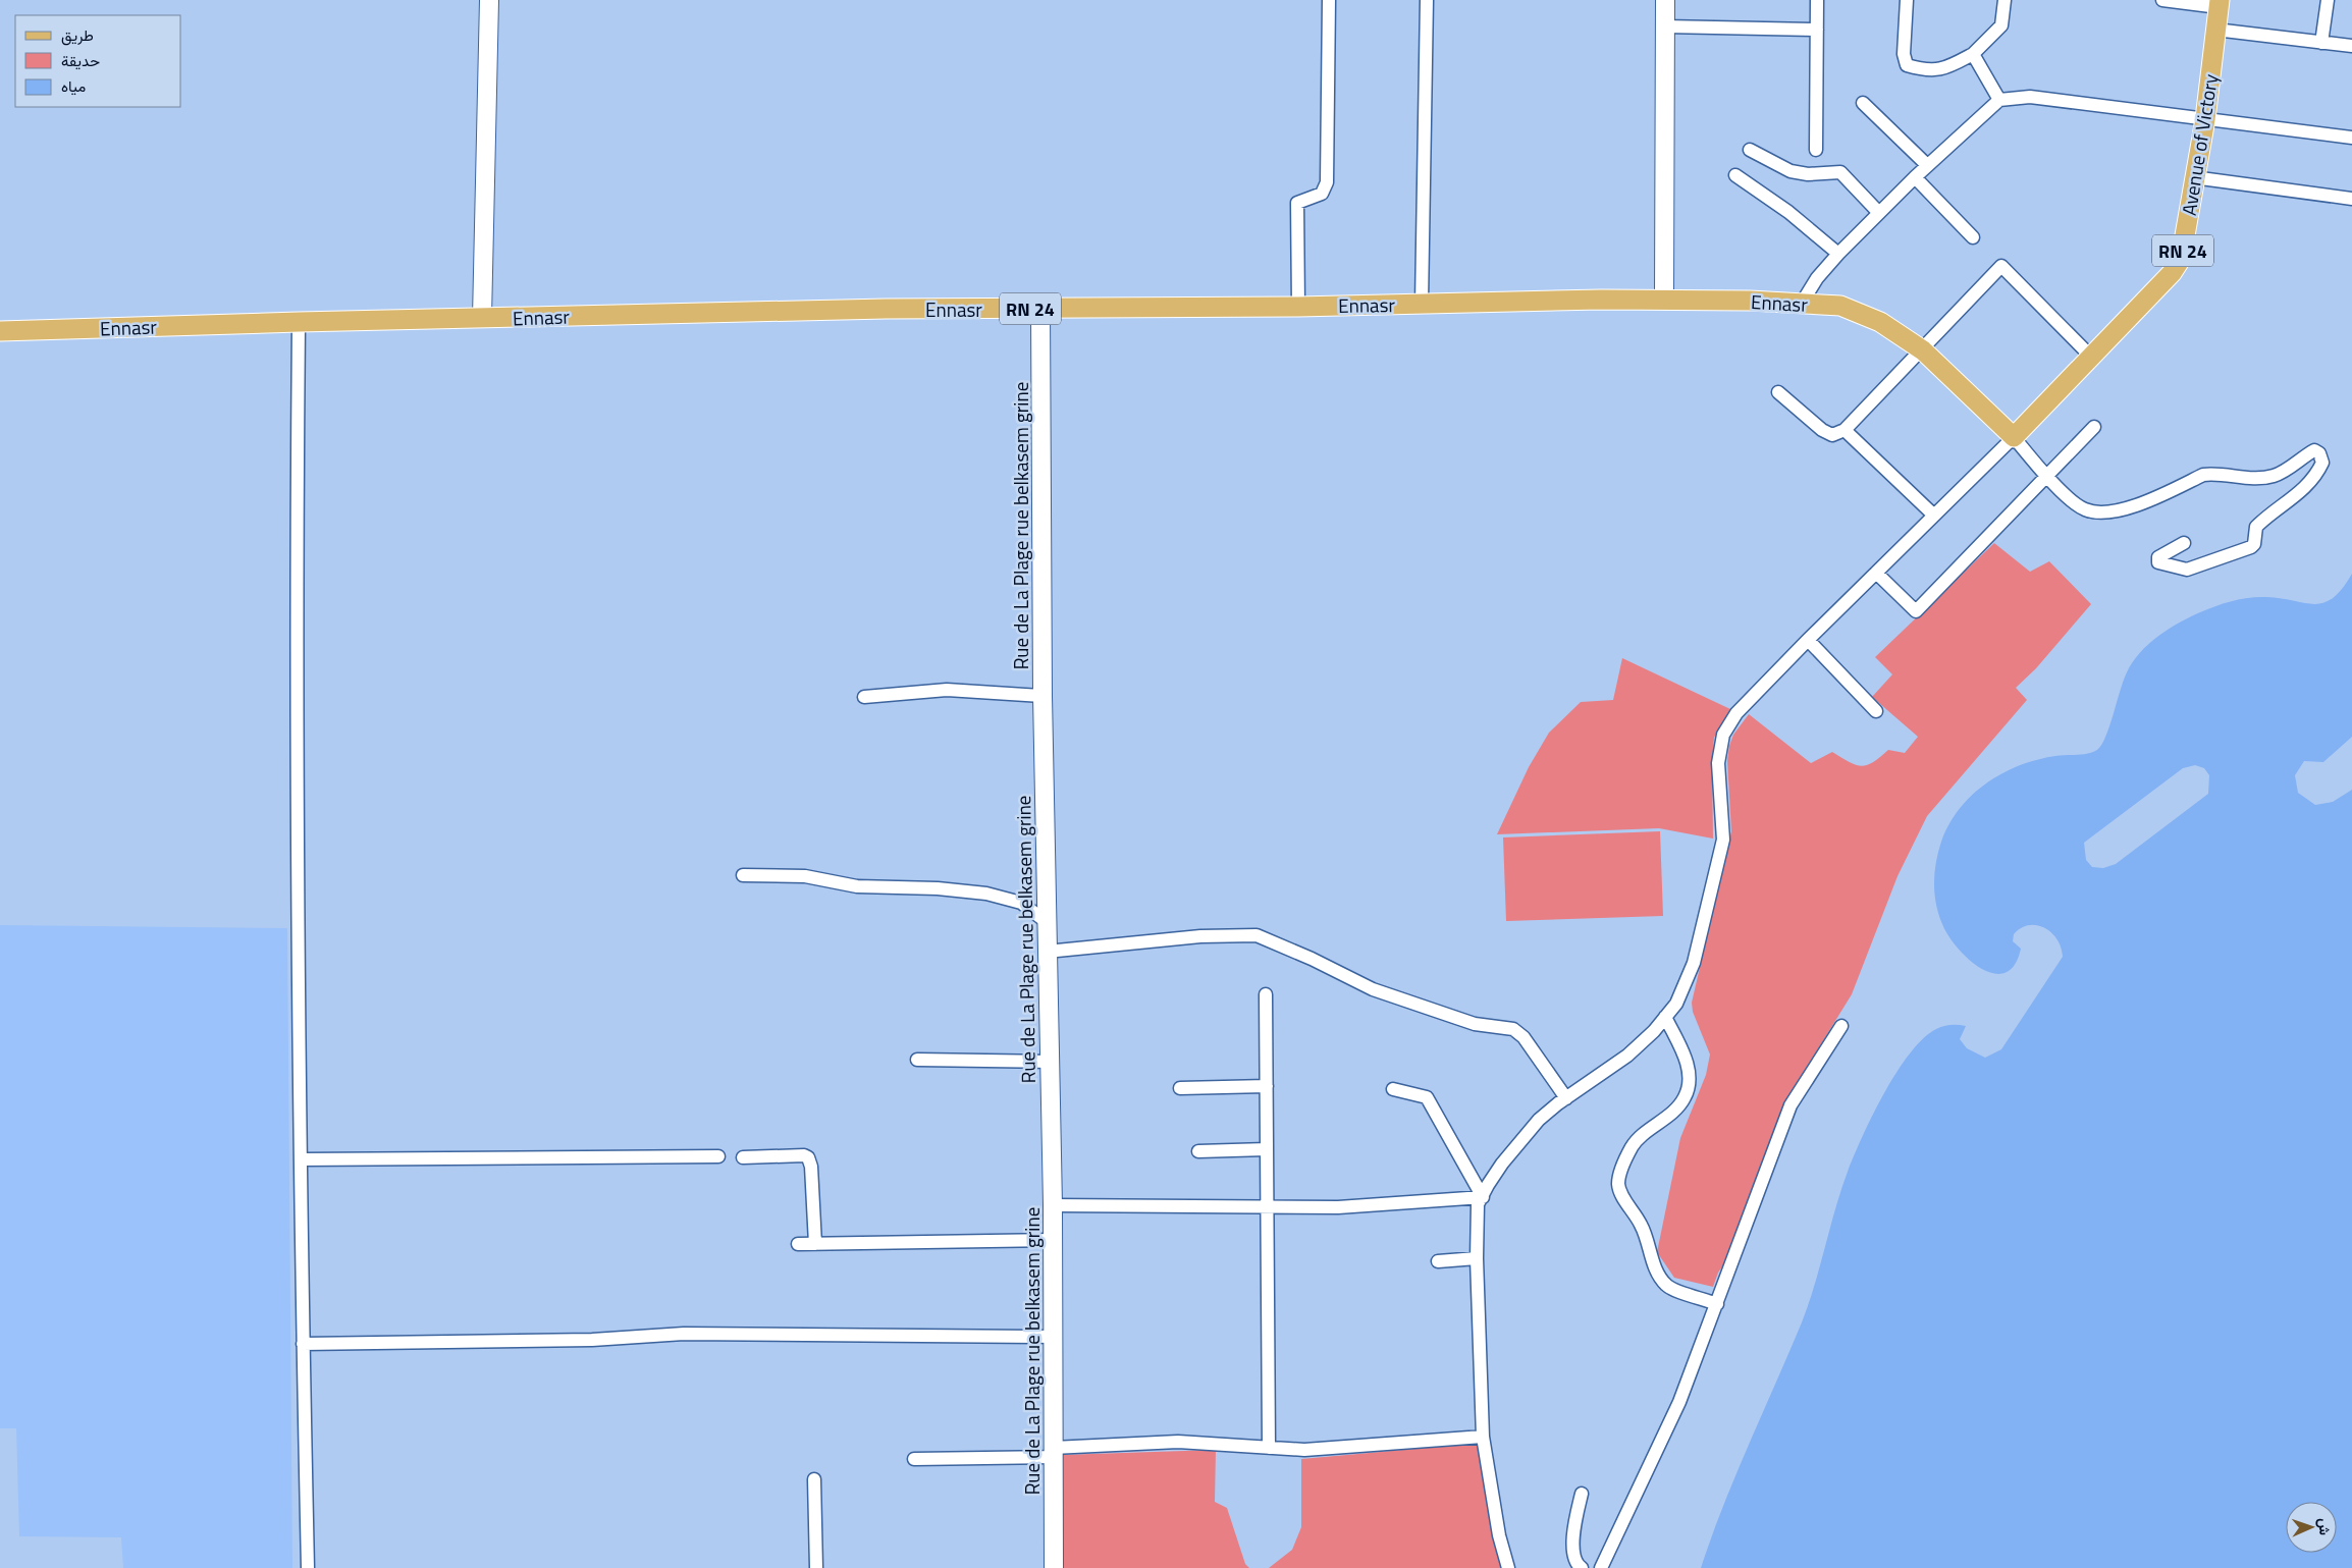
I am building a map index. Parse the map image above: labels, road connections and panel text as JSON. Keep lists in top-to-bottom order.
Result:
{
  "streets": {
    "main road": ["Avenue of Victory", "RN 24", "Ennasr"],
    "street": ["Rue de La Plage rue belkasem grine"]
  },
  "crossings": [
    ["Avenue of Victory", "Ennasr"],
    ["Ennasr", "Rue de La Plage rue belkasem grine"]
  ],
  "legend": ["طريق", "حديقة", "مياه"],
  "north": "right"
}
